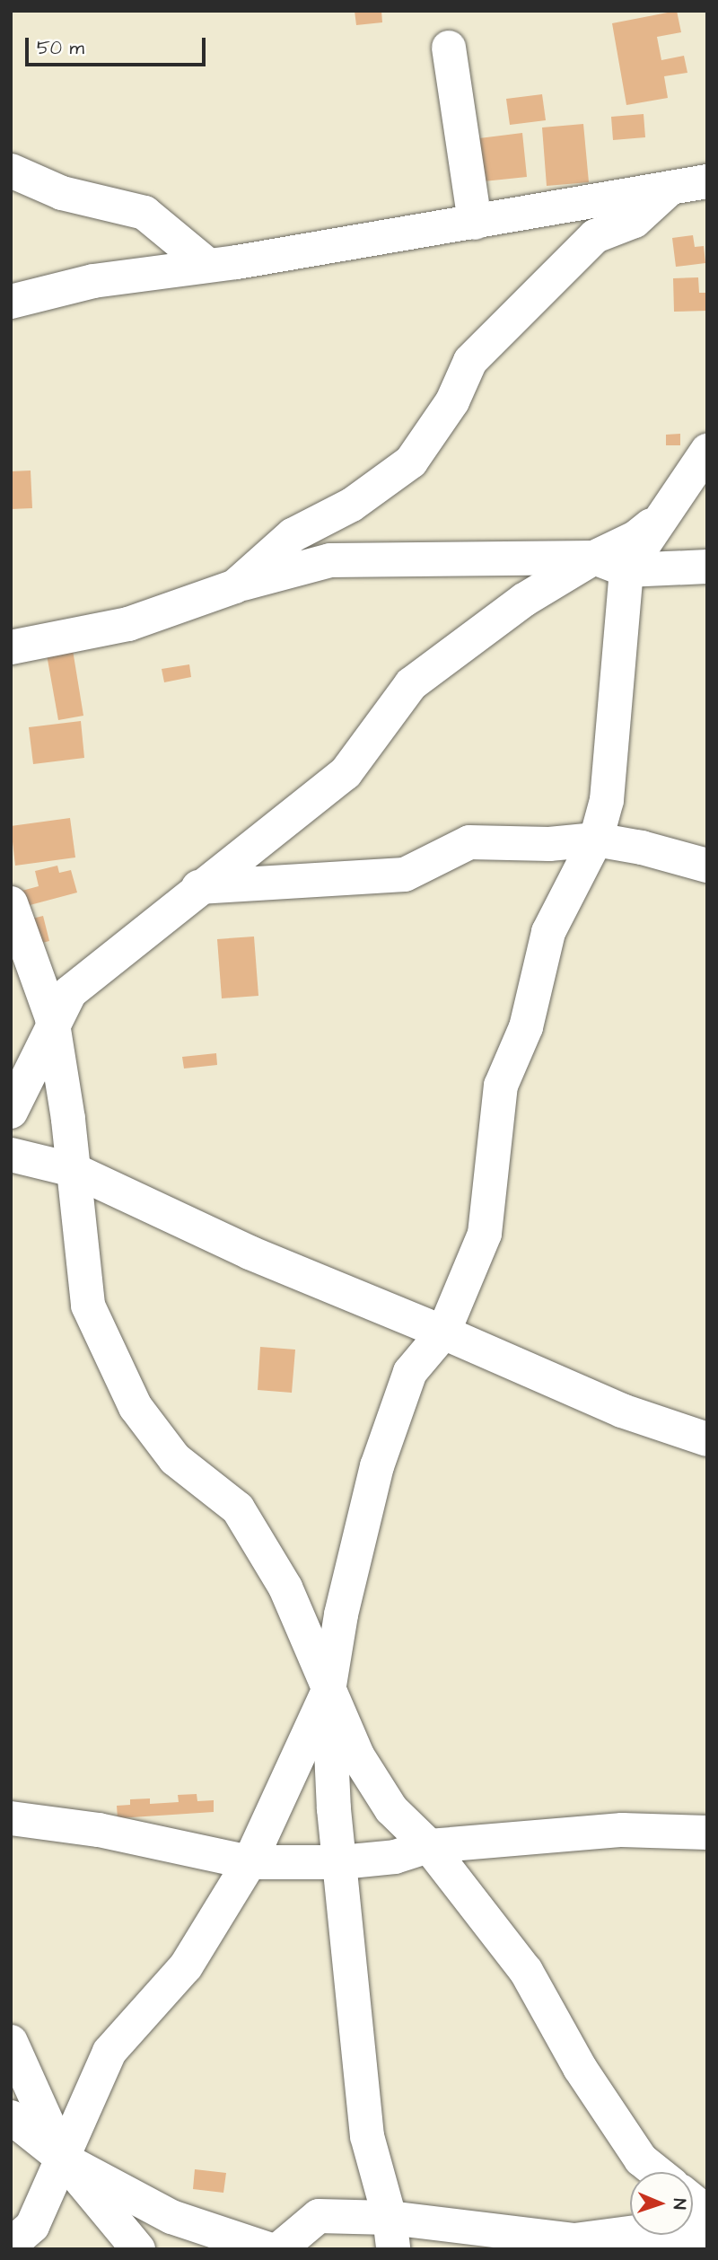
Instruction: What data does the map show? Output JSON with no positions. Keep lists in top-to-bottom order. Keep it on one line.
{"scale_bar":"50 m","north":"right"}
